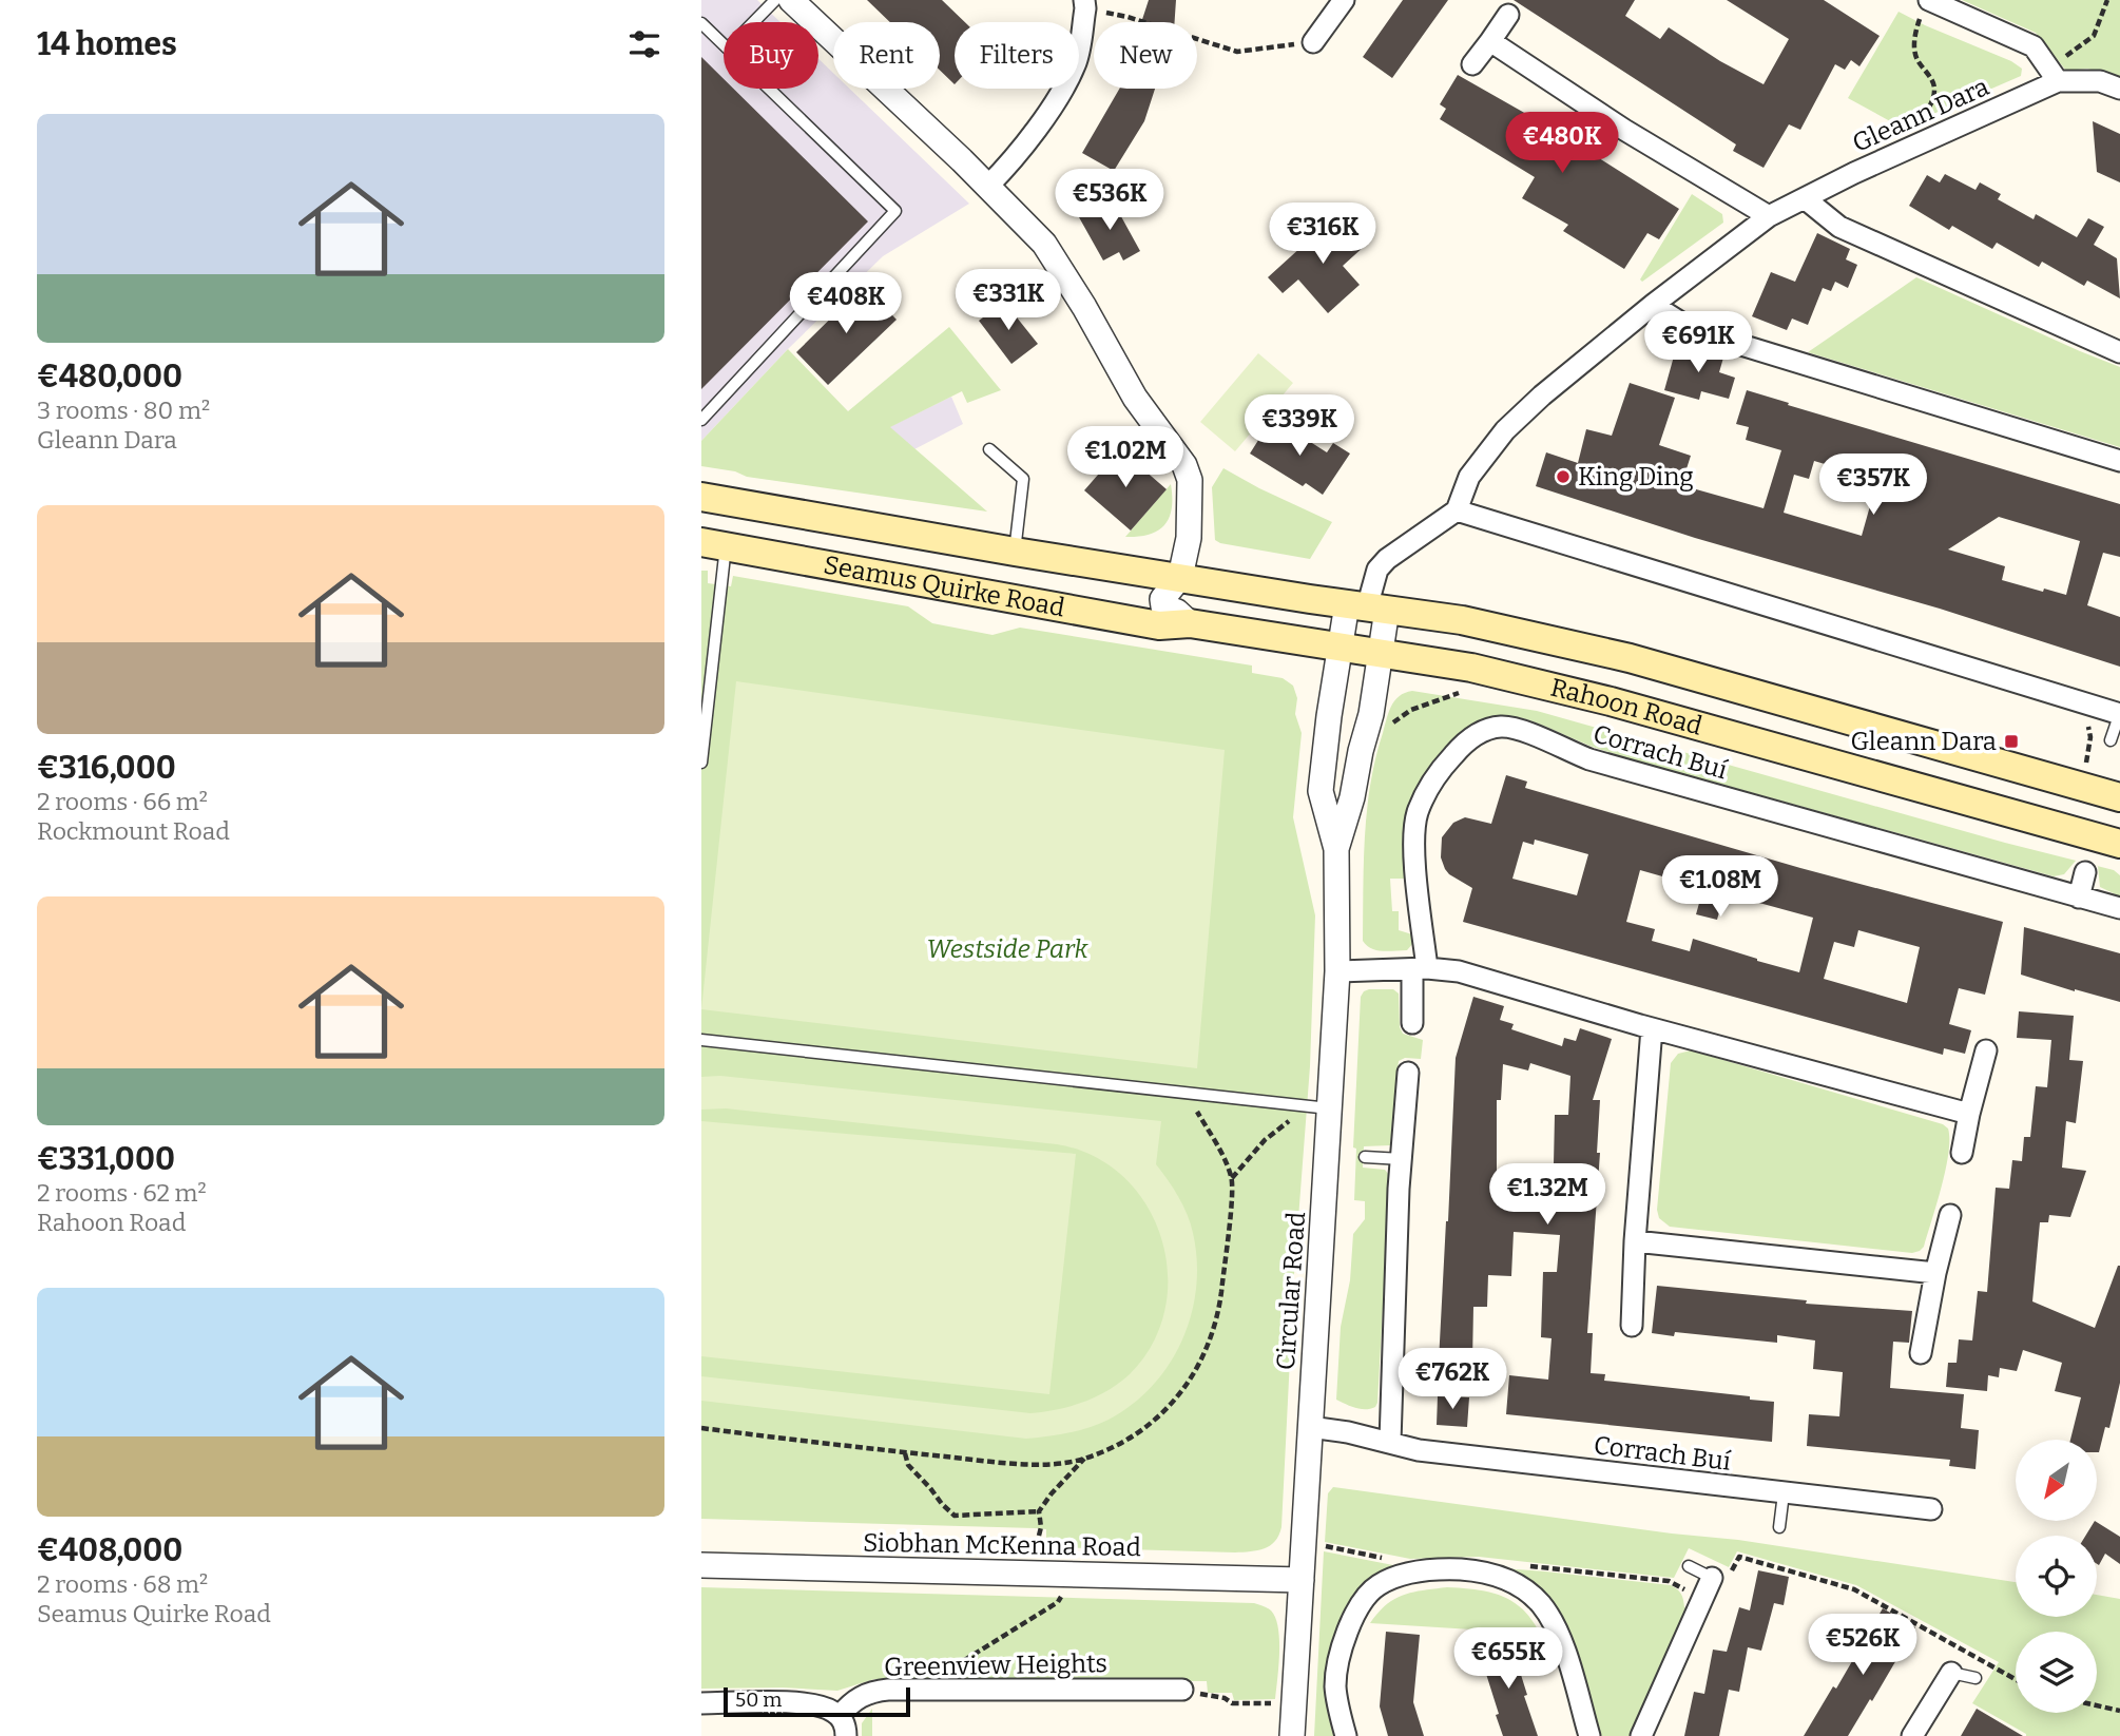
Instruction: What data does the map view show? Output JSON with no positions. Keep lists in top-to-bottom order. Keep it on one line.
{"streets":{"main road":["Seamus Quirke Road","Rahoon Road"],"street":["Gleann Dara","Corrach Buí","Circular Road","Siobhan McKenna Road","Greenview Heights"]},"crossings":[["Seamus Quirke Road","Rahoon Road"],["Rahoon Road","Circular Road"],["Corrach Buí","Circular Road"],["Circular Road","Siobhan McKenna Road"]],"parks":["Westside Park"],"places":{"other":["King Ding"],"transit":["Gleann Dara"]},"scale_bar":"50 m","north":"bottom left","page":{"heading":"14 homes","chip":["Buy","Rent","Filters","New"],"list":[{"name":"€480,000","note":"3 rooms · 80 m² · Gleann Dara"},{"name":"€316,000","note":"2 rooms · 66 m² · Rockmount Road"},{"name":"€331,000","note":"2 rooms · 62 m² · Rahoon Road"},{"name":"€408,000","note":"2 rooms · 68 m² · Seamus Quirke Road"}],"price":["€480K","€536K","€316K","€331K","€408K","€691K","€339K","€1.02M","€357K","€1.08M","€1.32M","€762K","€526K","€655K"],"scale":"50 m"}}
